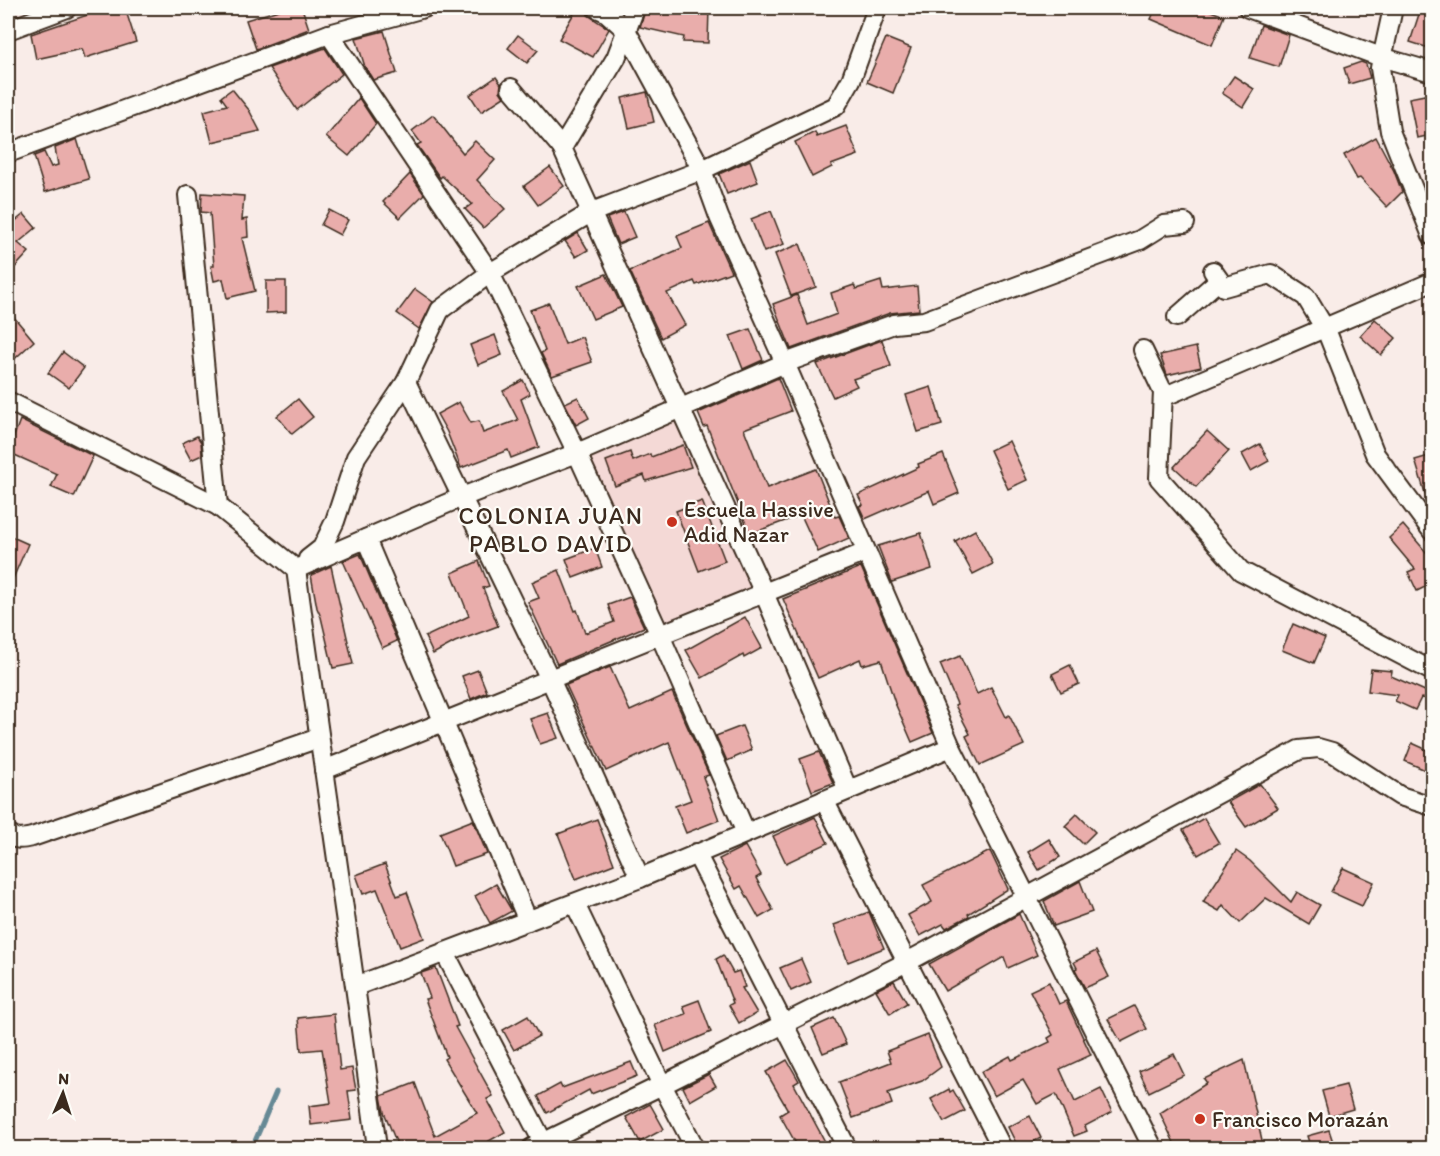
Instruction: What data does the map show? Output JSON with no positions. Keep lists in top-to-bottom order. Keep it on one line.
{"districts":["COLONIA JUAN PABLO DAVID"],"places":["Escuela Hassive Adid Nazar","Francisco Morazán"],"north":"top"}
